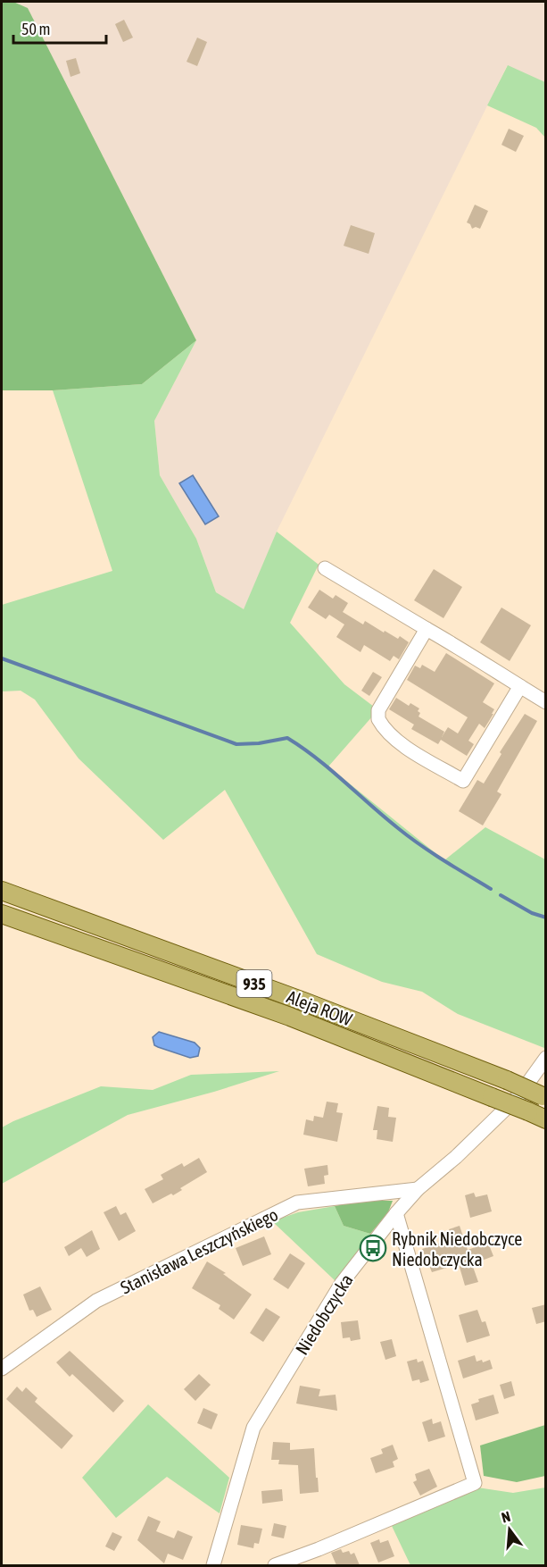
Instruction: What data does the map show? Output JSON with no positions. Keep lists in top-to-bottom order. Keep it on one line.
{"streets":{"main road":["935","Aleja ROW"],"street":["Stanisława Leszczyńskiego","Niedobczycka"]},"crossings":[["Stanisława Leszczyńskiego","Niedobczycka"]],"places":{"bus stop":["Rybnik Niedobczyce Niedobczycka"]},"scale_bar":"50 m","north":"top"}
